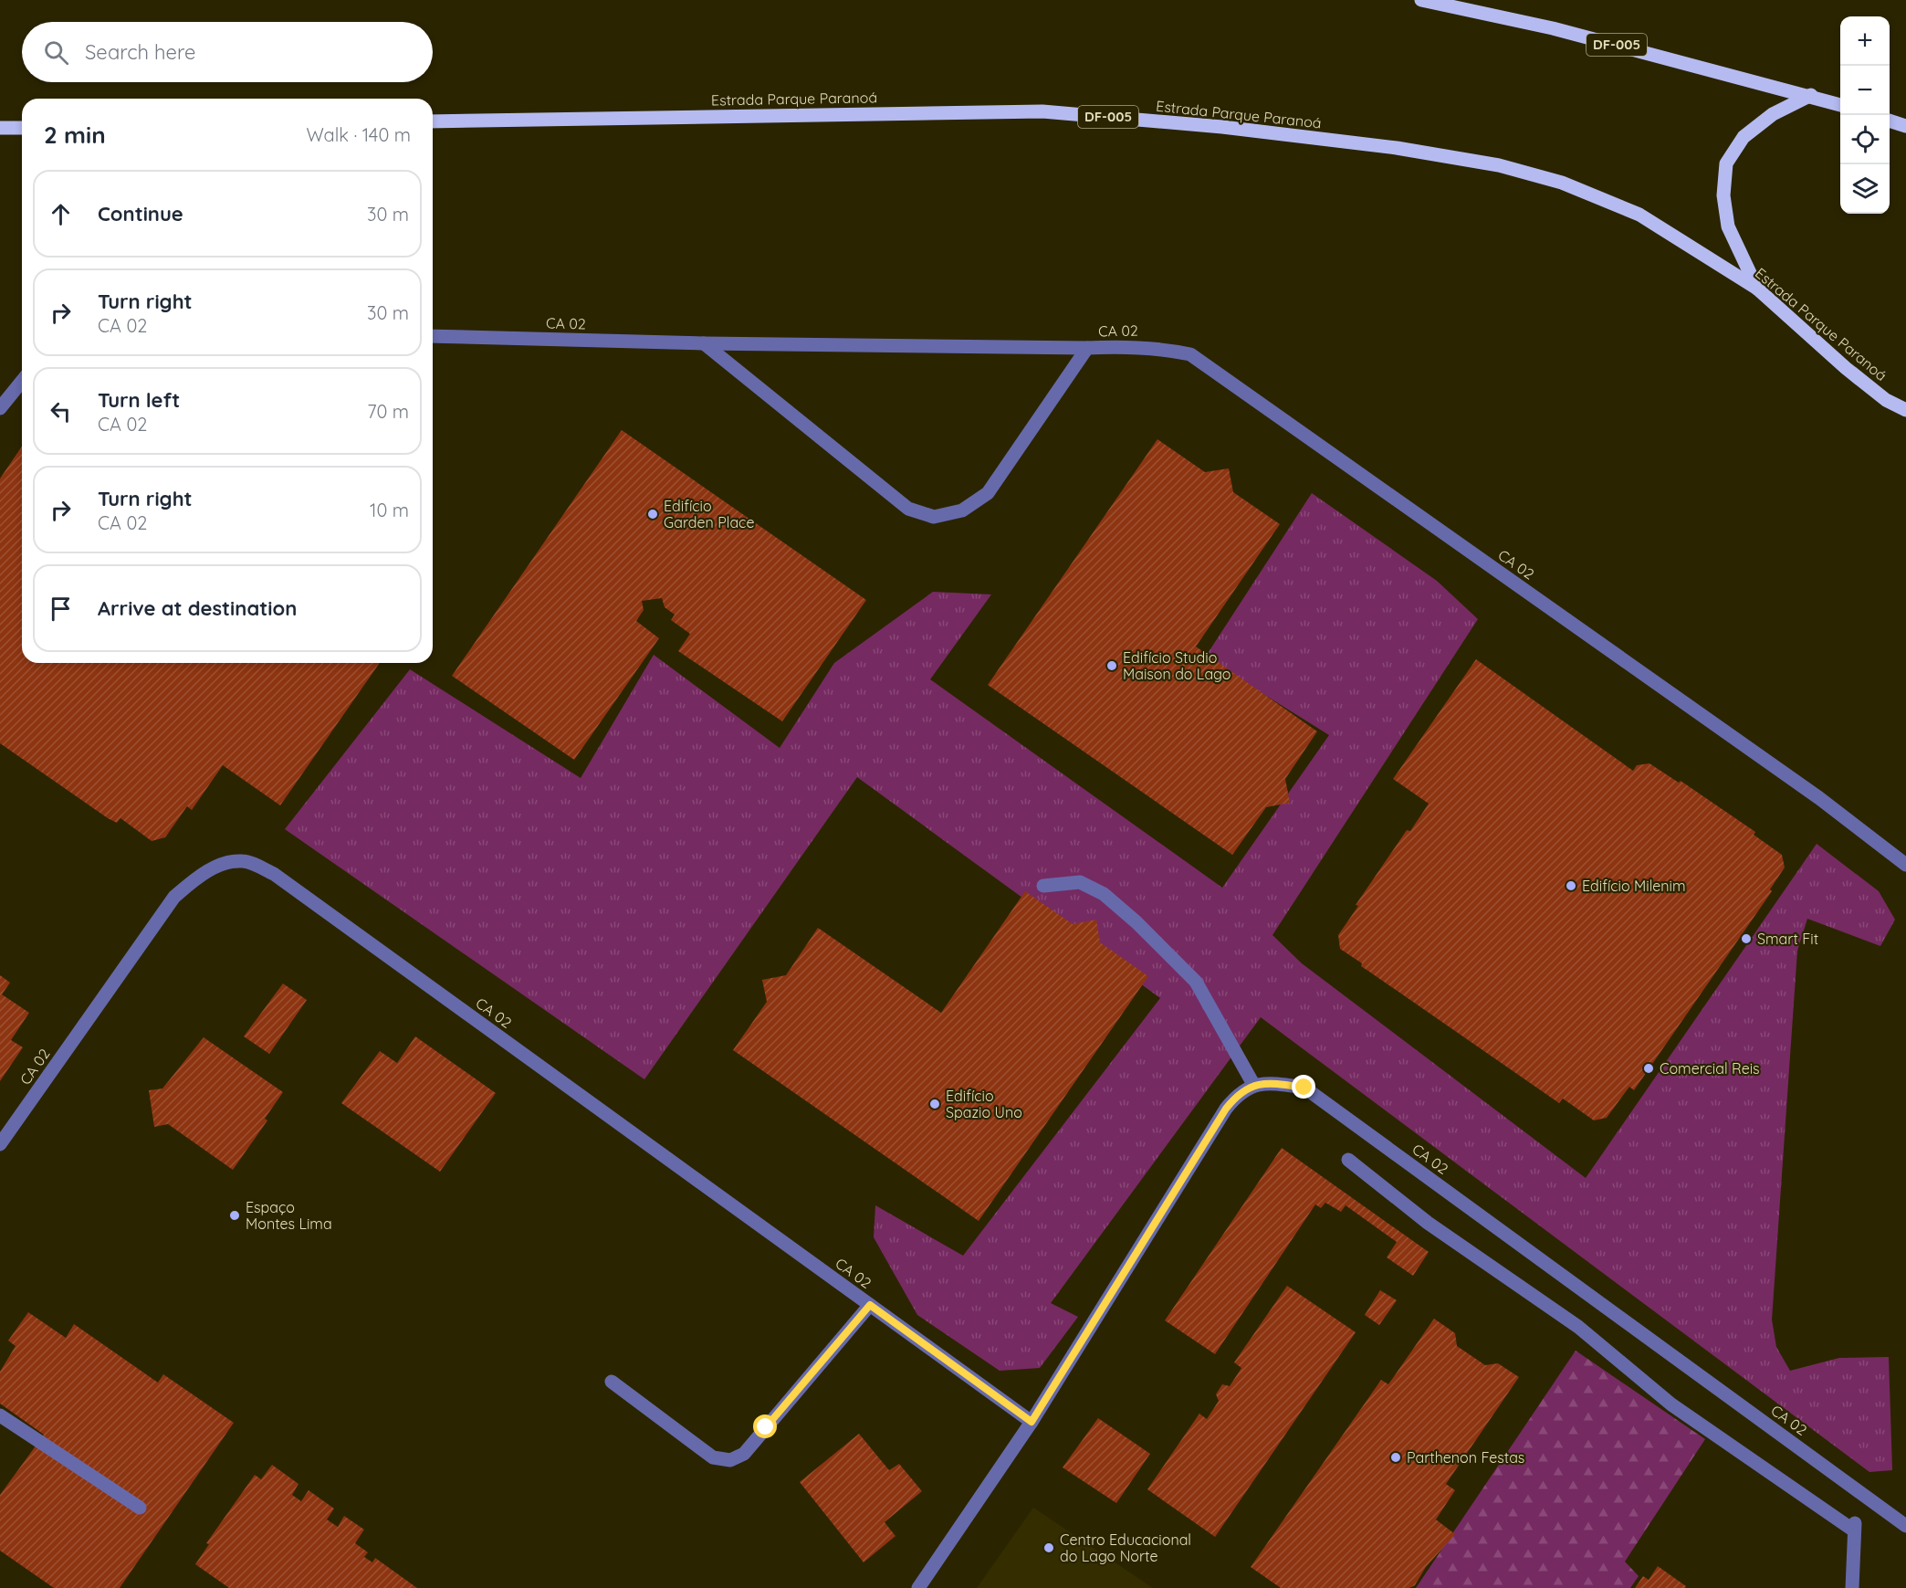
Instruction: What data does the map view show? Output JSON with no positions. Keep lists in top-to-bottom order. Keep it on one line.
{"streets":{"main road":["DF-005","Estrada Parque Paranoá"],"street":["CA 02"]},"places":["Edifício Garden Place","Edifício Studio Maison do Lago","Edifício Milenim","Smart Fit","Comercial Reis","Edifício Spazio Uno","Espaço Montes Lima","Parthenon Festas","Centro Educacional do Lago Norte"],"page":{"map_buttons":["+","−"],"search":"Search here","heading":["2 min","Walk · 140 m"],"list":[["Continue","30 m"],["Turn right","CA 02","30 m"],["Turn left","CA 02","70 m"],["Turn right","CA 02","10 m"],"Arrive at destination"]}}
